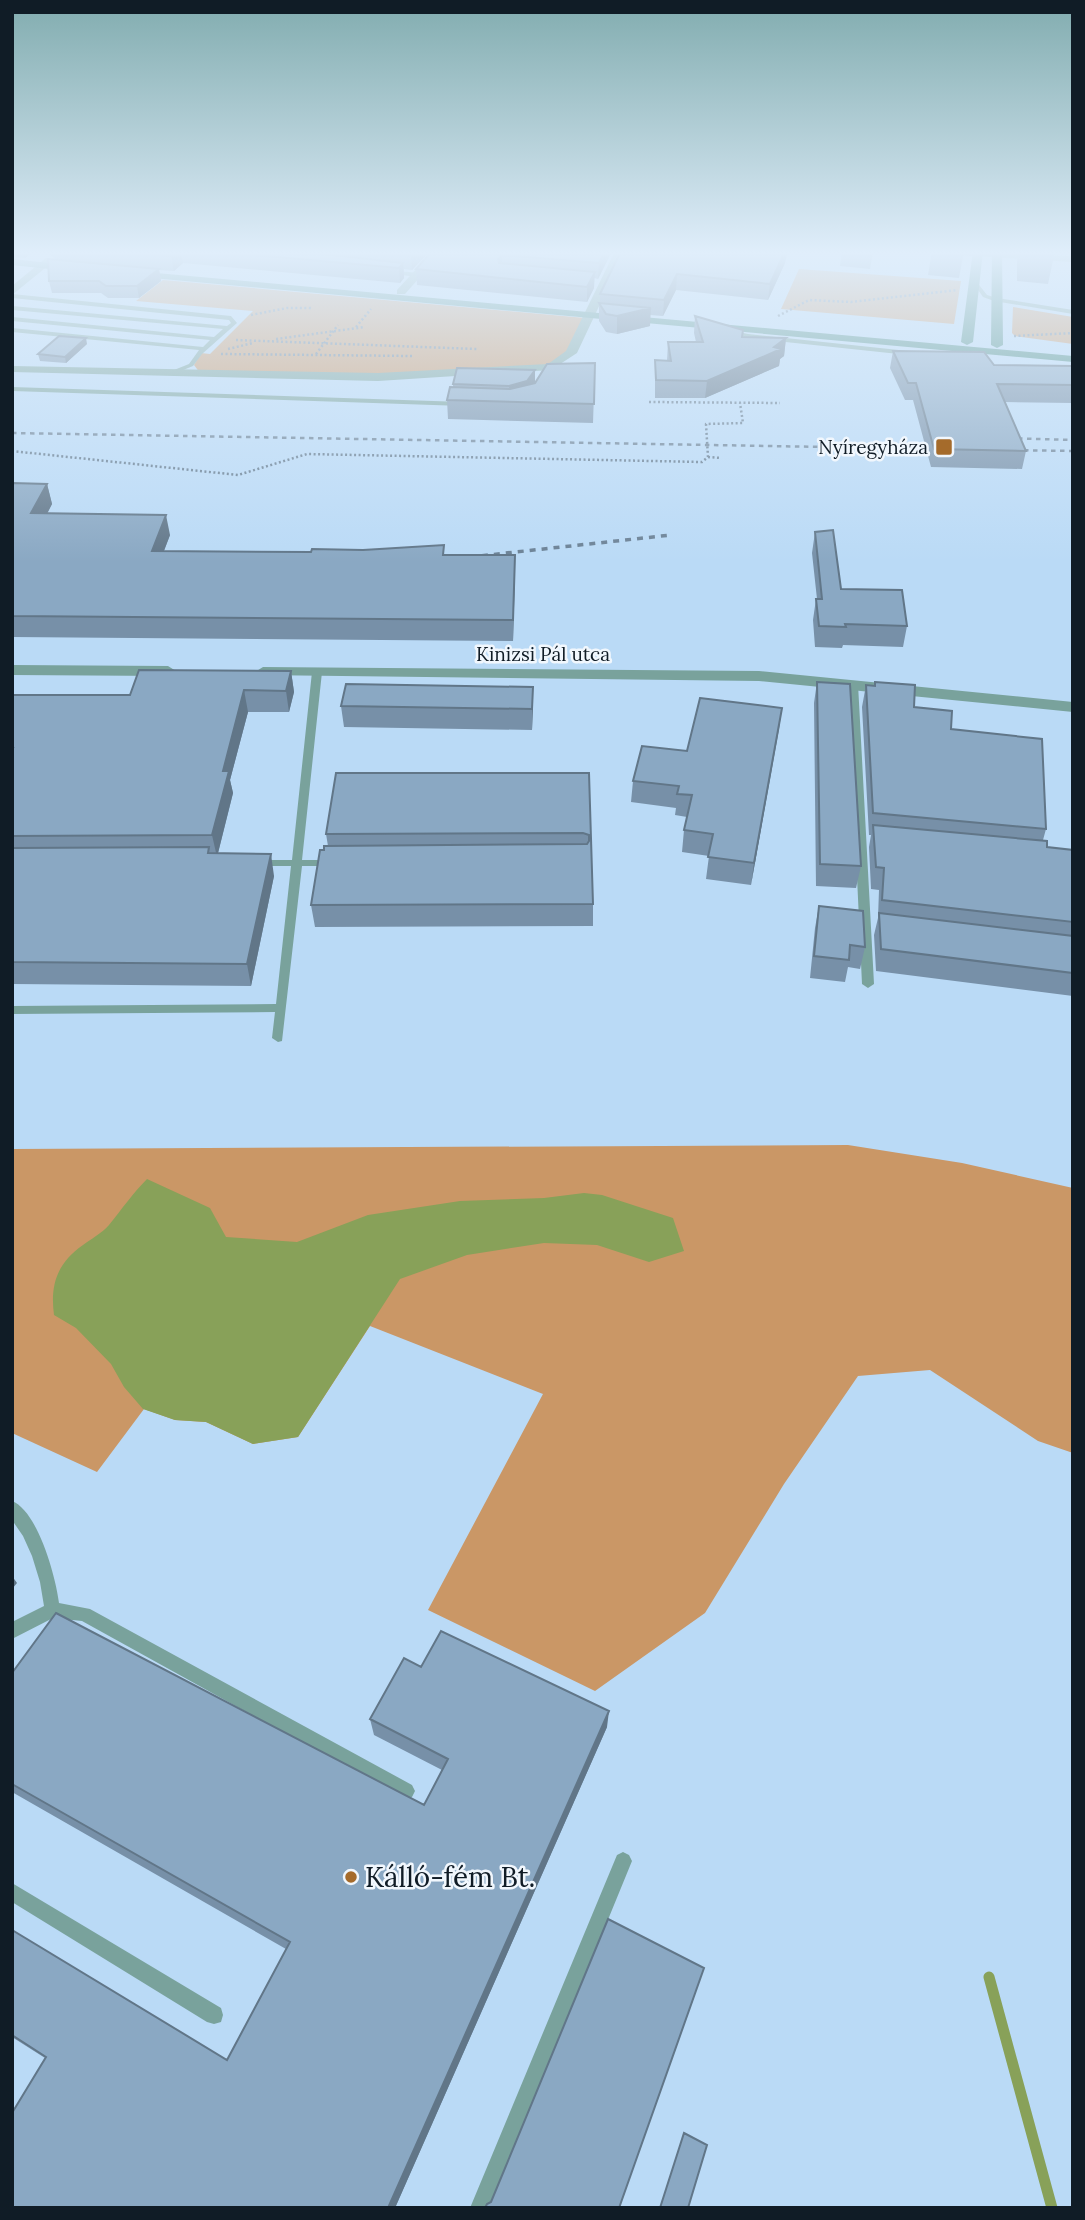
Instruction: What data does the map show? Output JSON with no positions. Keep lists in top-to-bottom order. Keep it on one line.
{"streets":{"street":["Kinizsi Pál utca"]},"places":{"transit":["Nyíregyháza"],"other":["Kálló-fém Bt."]}}
